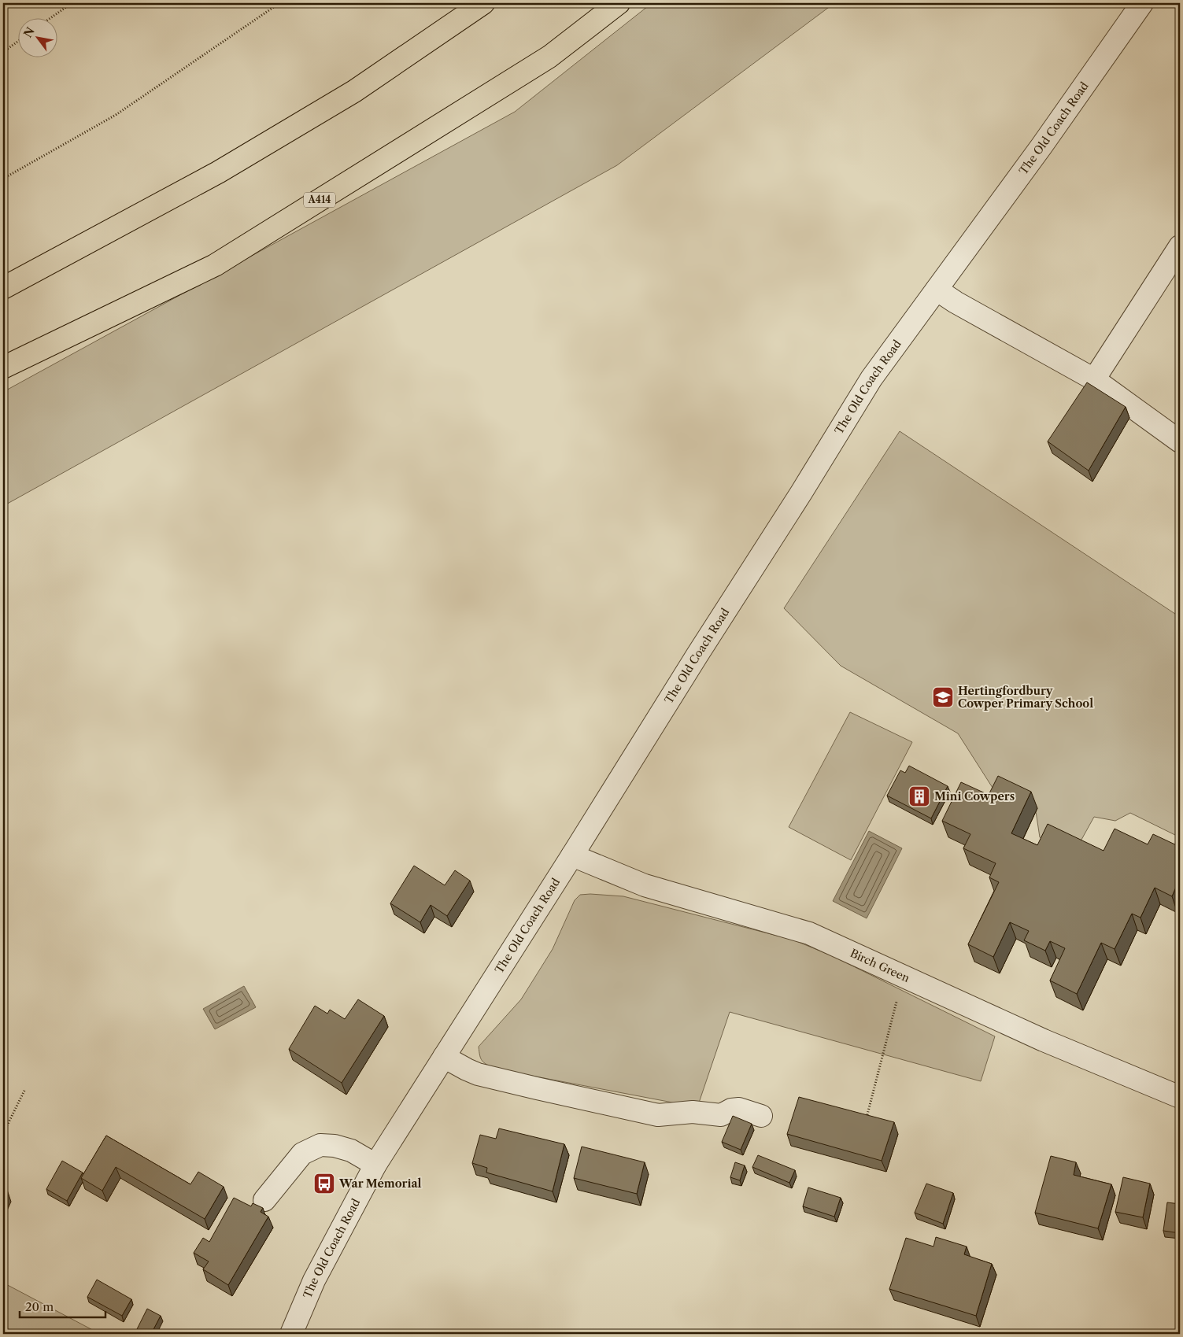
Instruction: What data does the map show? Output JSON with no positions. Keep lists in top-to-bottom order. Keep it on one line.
{"streets":{"highway":["A414"],"street":["The Old Coach Road","Birch Green"]},"crossings":[["The Old Coach Road","Birch Green"]],"places":{"school or university":["Hertingfordbury Cowper Primary School"],"building":["Mini Cowpers"],"bus stop":["War Memorial"]},"scale_bar":"20 m","north":"top left"}
